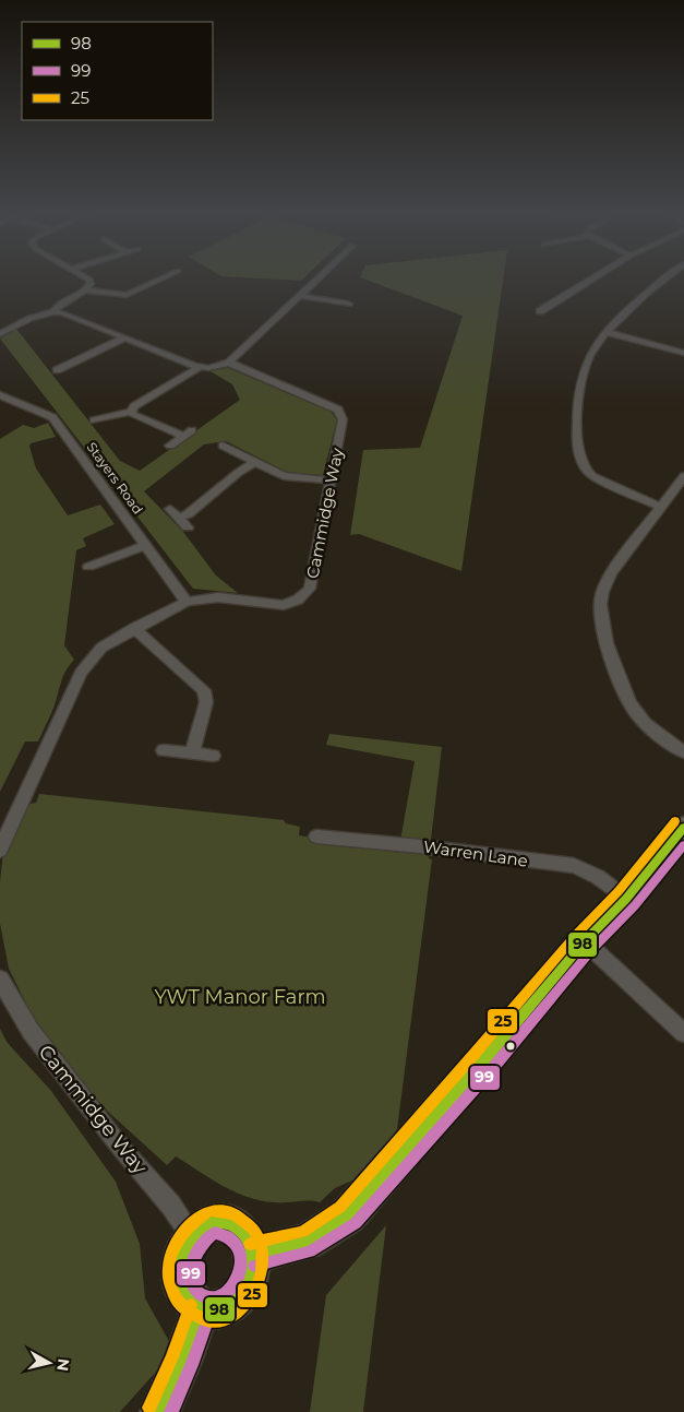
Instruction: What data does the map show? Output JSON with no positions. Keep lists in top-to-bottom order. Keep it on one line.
{"streets":{"street":["Stayers Road","Cammidge Way","Warren Lane"]},"crossings":[["Stayers Road","Cammidge Way"]],"parks":["YWT Manor Farm"],"lines":["transit line 25","transit line 98","transit line 99"],"legend":["98","99","25"],"north":"right"}
